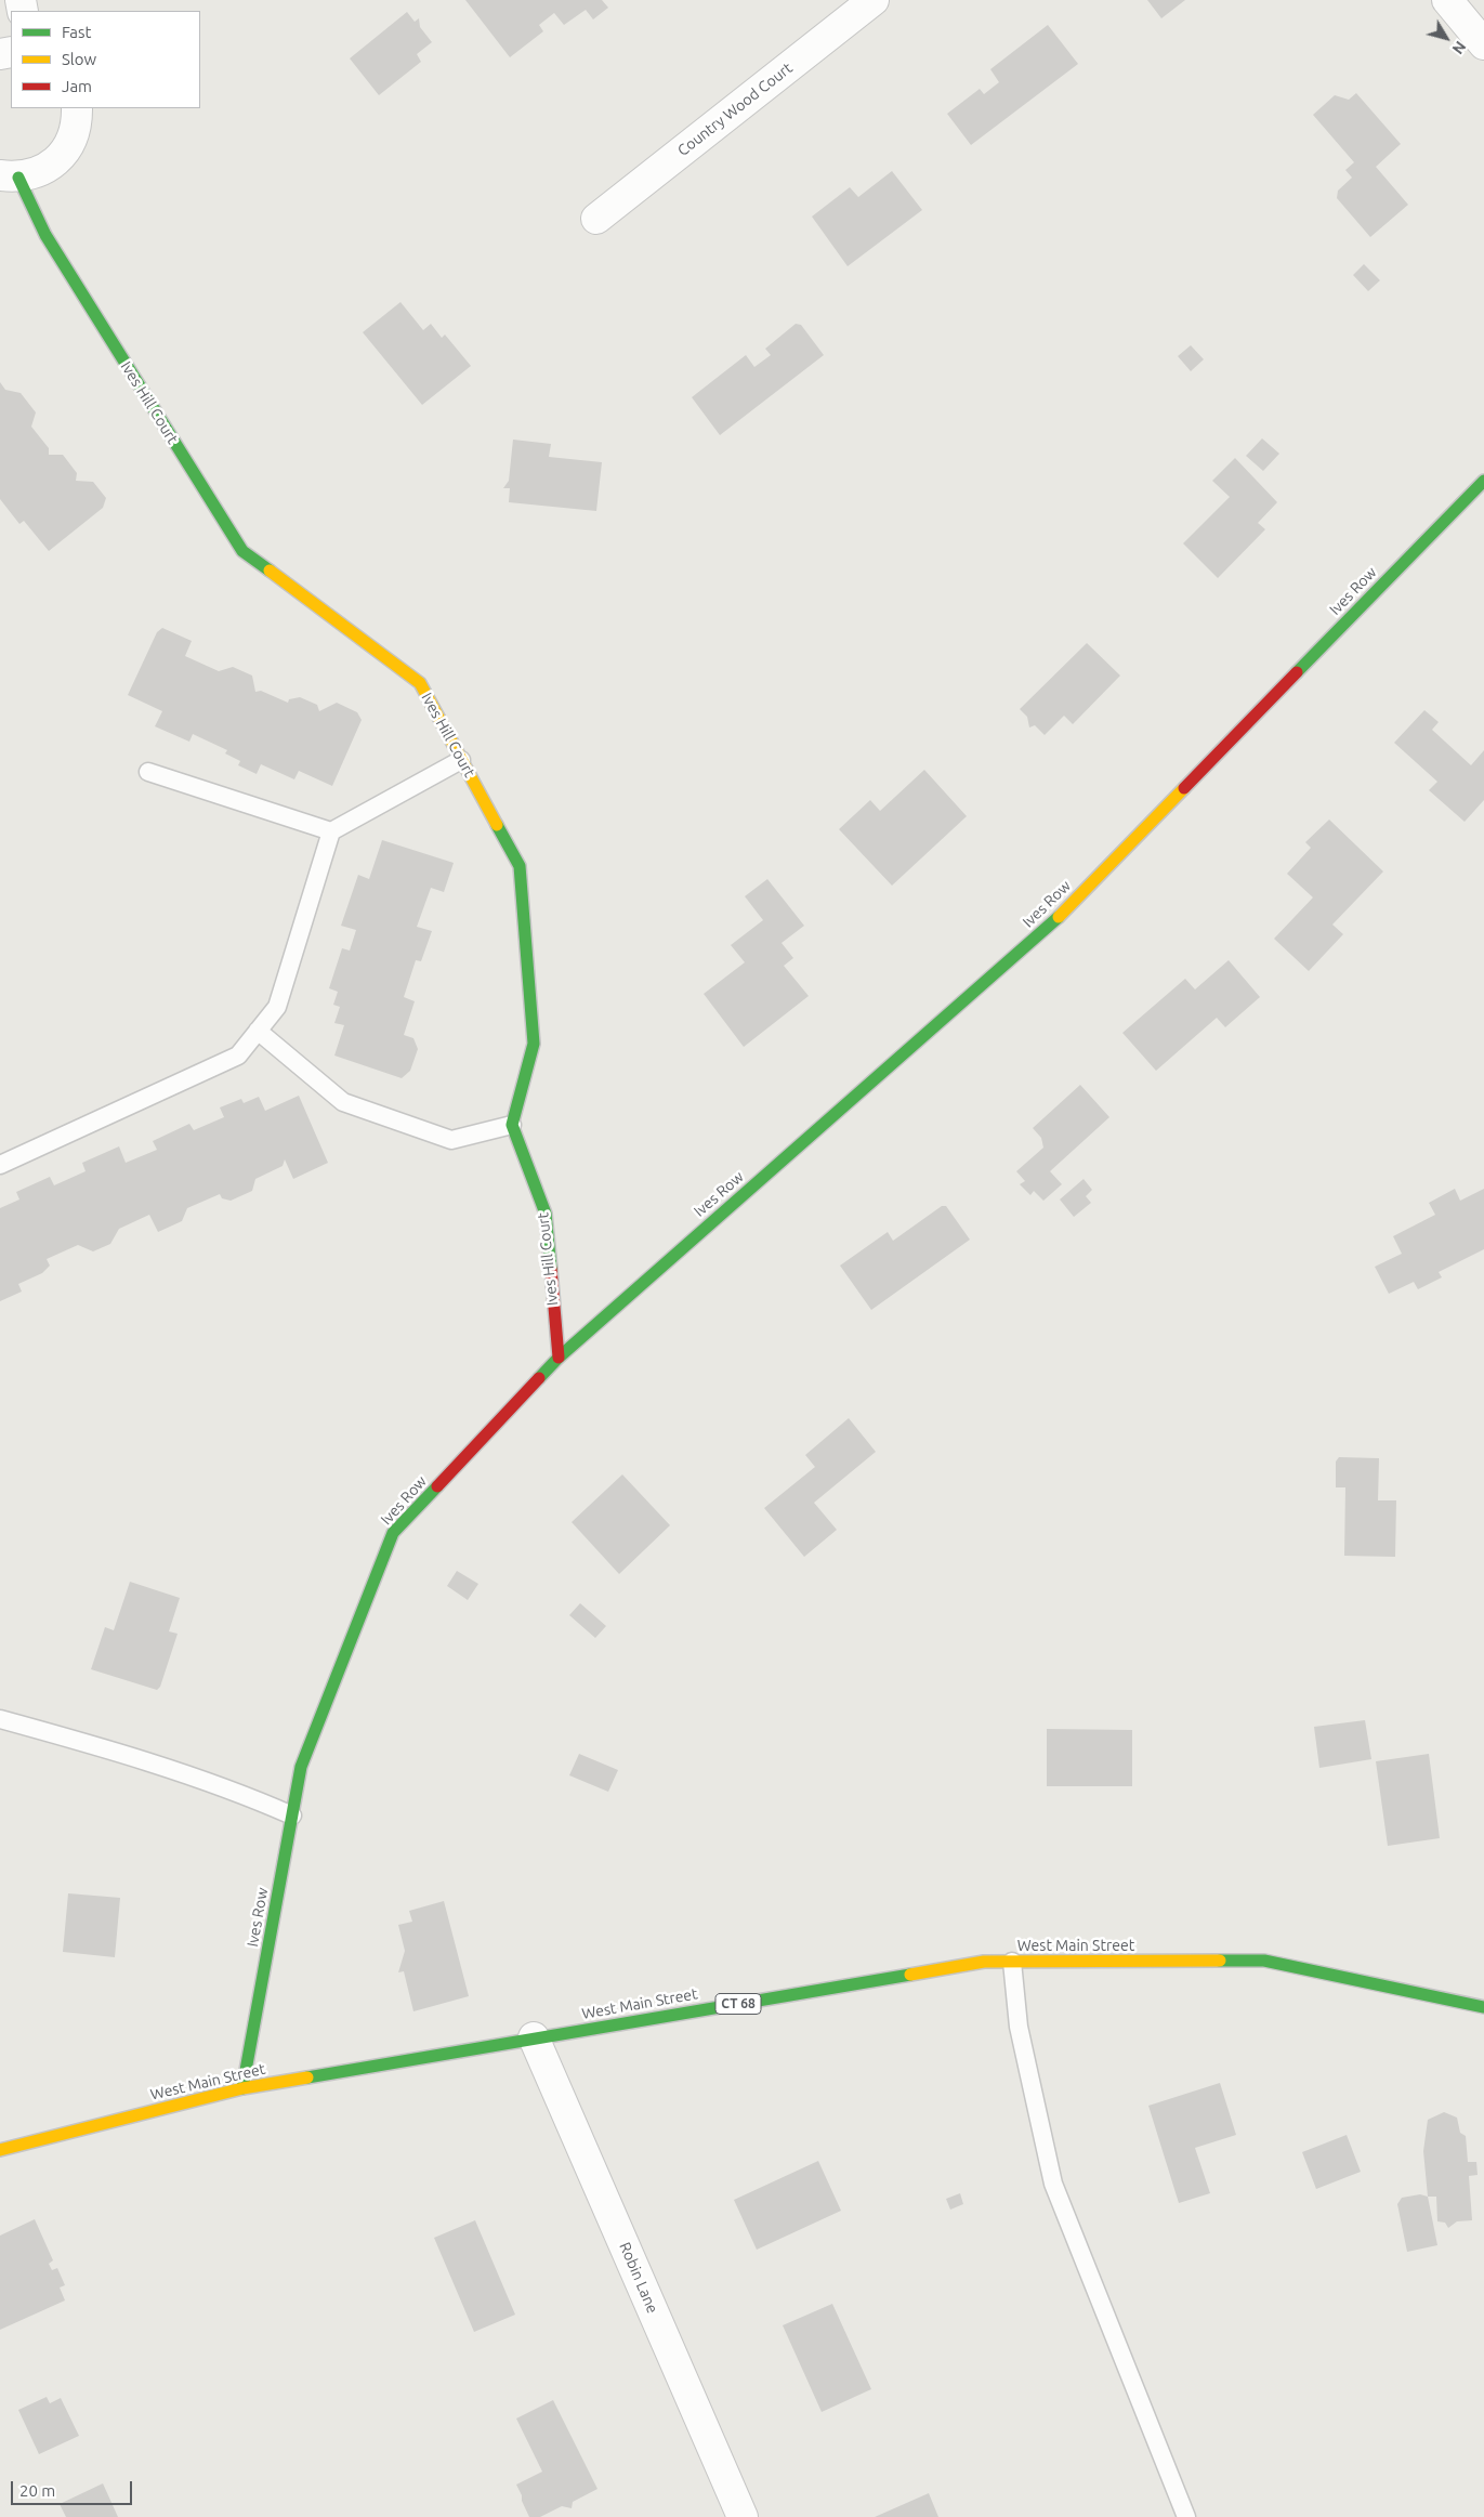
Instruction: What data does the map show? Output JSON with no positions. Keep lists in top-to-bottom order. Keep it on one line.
{"streets":{"street":["Country Wood Court","Ives Hill Court","Ives Row","West Main Street","CT 68","Robin Lane"]},"crossings":[["Ives Hill Court","Ives Row"],["Ives Row","West Main Street"],["West Main Street","Robin Lane"]],"legend":["Fast","Slow","Jam"],"scale_bar":"20 m","north":"bottom right"}
